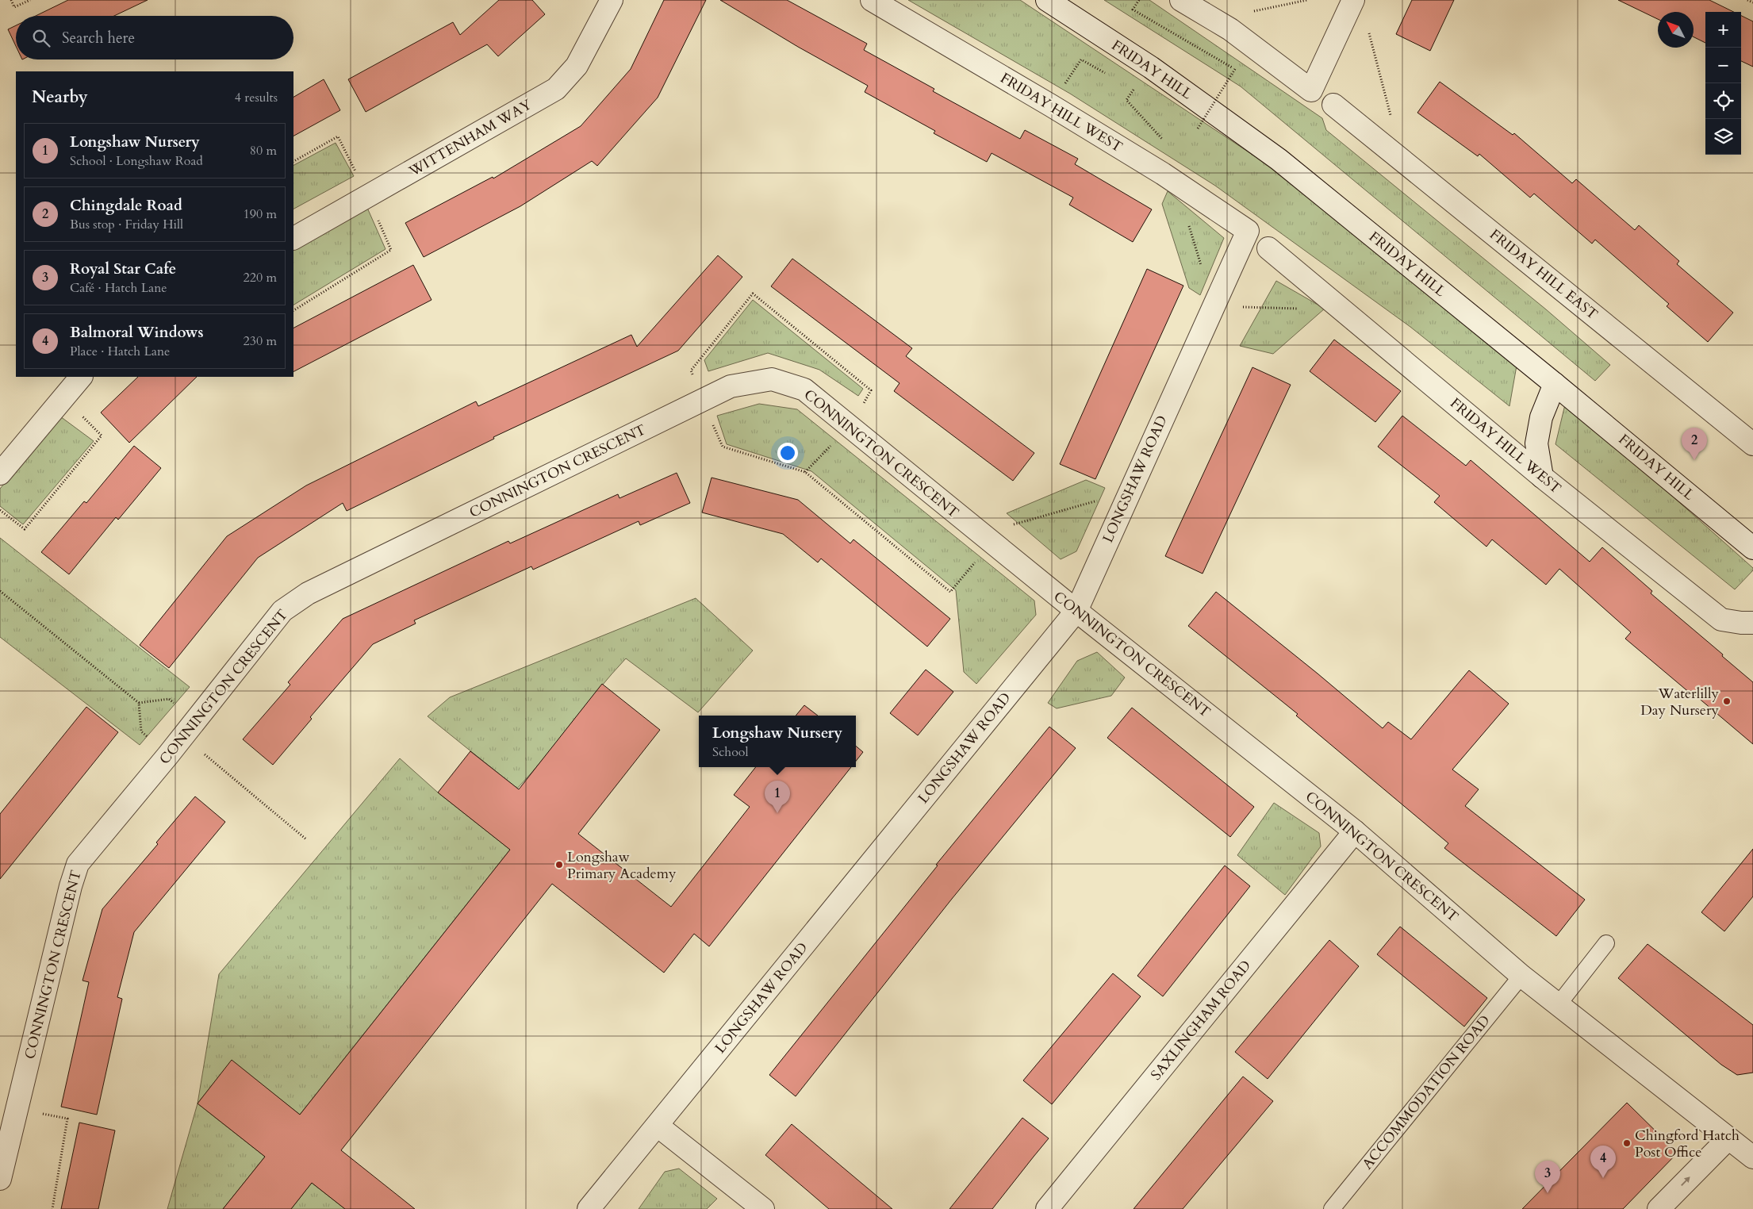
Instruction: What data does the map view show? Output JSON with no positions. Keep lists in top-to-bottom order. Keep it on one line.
{"streets":{"street":["FRIDAY HILL","FRIDAY HILL WEST","WITTENHAM WAY","FRIDAY HILL EAST","CONNINGTON CRESCENT","LONGSHAW ROAD","SAXLINGHAM ROAD"],"lane":["ACCOMMODATION ROAD"]},"crossings":[["FRIDAY HILL WEST","LONGSHAW ROAD"],["CONNINGTON CRESCENT","LONGSHAW ROAD"],["CONNINGTON CRESCENT","SAXLINGHAM ROAD"],["CONNINGTON CRESCENT","ACCOMMODATION ROAD"]],"places":["Waterlilly Day Nursery","Longshaw Primary Academy","Chingford Hatch Post Office"],"north":"top left","page":{"map_buttons":["+","−"],"search":"Search here","heading":["Nearby","4 results"],"list":[{"mark":"1","name":"Longshaw Nursery","note":"School · Longshaw Road","value":"80 m"},{"mark":"2","name":"Chingdale Road","note":"Bus stop · Friday Hill","value":"190 m"},{"mark":"3","name":"Royal Star Cafe","note":"Café · Hatch Lane","value":"220 m"},{"mark":"4","name":"Balmoral Windows","note":"Place · Hatch Lane","value":"230 m"}],"pins":["2","1","4","3"],"popup":["Longshaw Nursery","School"]}}
